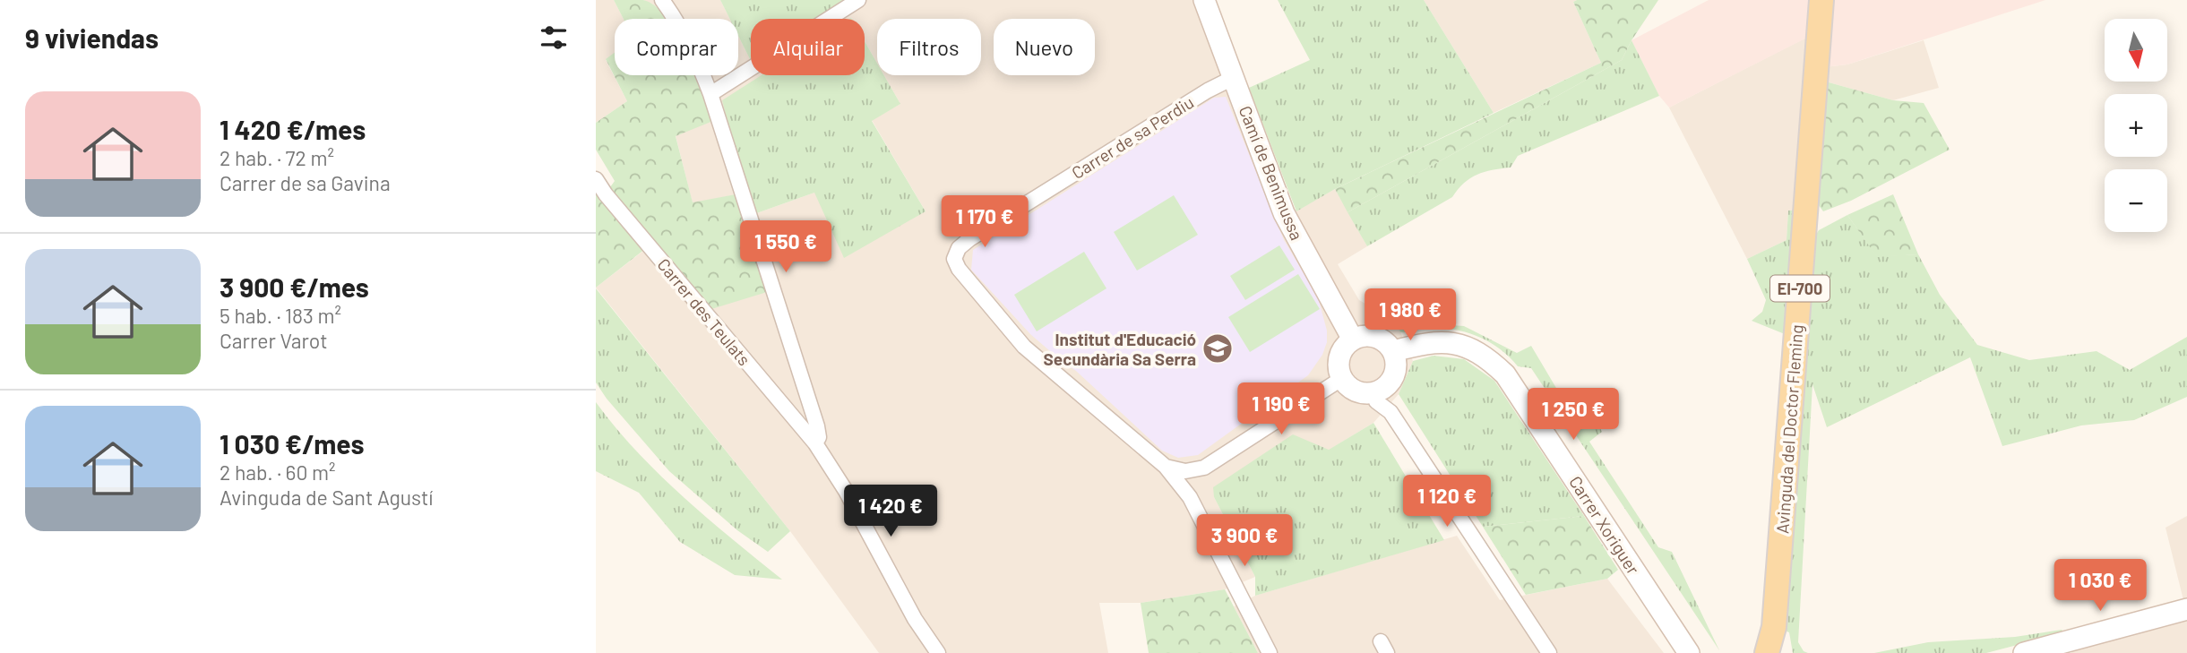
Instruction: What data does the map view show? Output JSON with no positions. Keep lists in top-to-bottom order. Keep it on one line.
{"streets":{"main road":["EI-700","Avinguda del Doctor Fleming"],"street":["Carrer de sa Perdiu","Camí de Benimussa","Carrer des Teulats","Carrer Xoriguer"]},"crossings":[["Carrer de sa Perdiu","Camí de Benimussa"],["Camí de Benimussa","Carrer Xoriguer"]],"places":{"school or university":["Institut d'Educació Secundària Sa Serra"]},"north":"bottom","page":{"heading":"9 viviendas","map_buttons":["+","−"],"chip":["Comprar","Alquilar","Filtros","Nuevo"],"list":[{"name":"1 420 €/mes","note":"2 hab. · 72 m² · Carrer de sa Gavina"},{"name":"3 900 €/mes","note":"5 hab. · 183 m² · Carrer Varot"},{"name":"1 030 €/mes","note":"2 hab. · 60 m² · Avinguda de Sant Agustí"}],"price":["1 170 €","1 550 €","1 980 €","1 190 €","1 250 €","1 120 €","1 420 €","3 900 €","1 030 €"]}}
